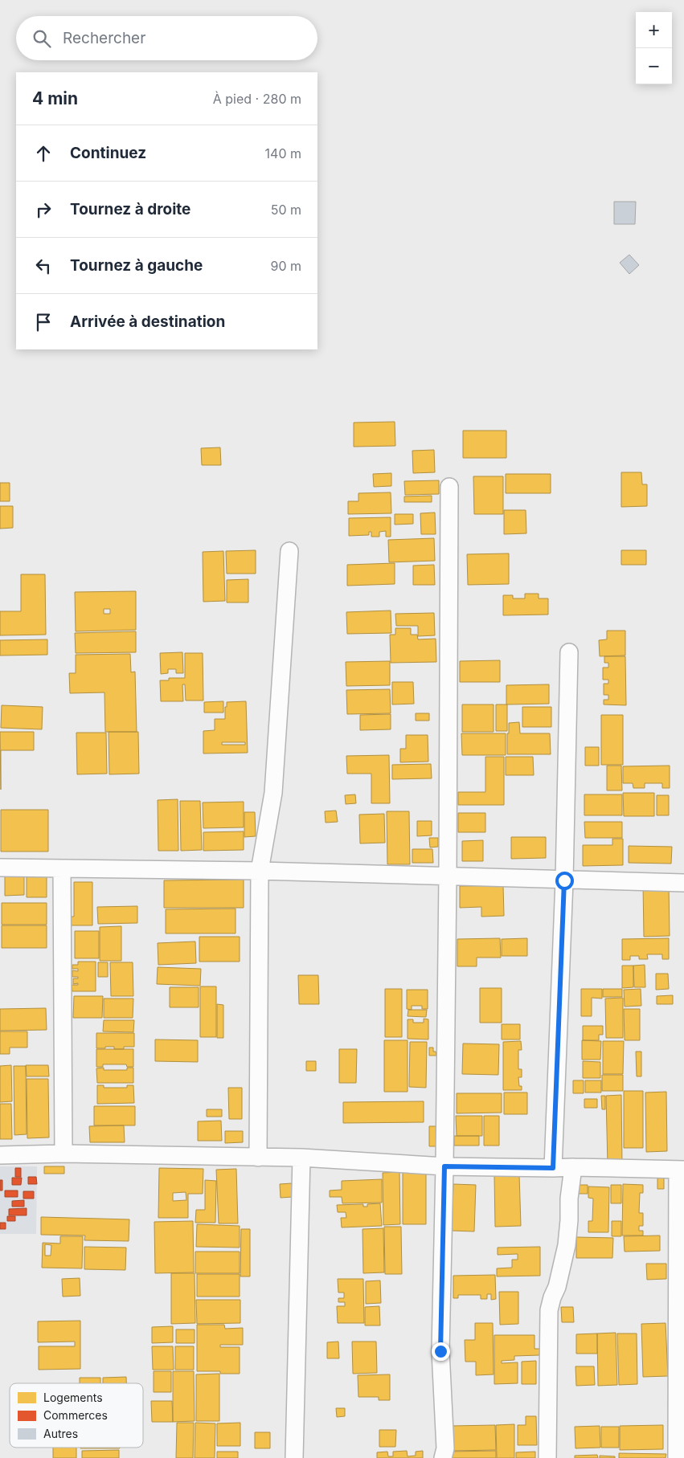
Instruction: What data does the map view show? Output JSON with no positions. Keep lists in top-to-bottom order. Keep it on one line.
{"legend":["Logements","Commerces","Autres"],"page":{"map_buttons":["+","−"],"search":"Rechercher","heading":["4 min","À pied · 280 m"],"list":[["Continuez","140 m"],["Tournez à droite","50 m"],["Tournez à gauche","90 m"],"Arrivée à destination"]}}
